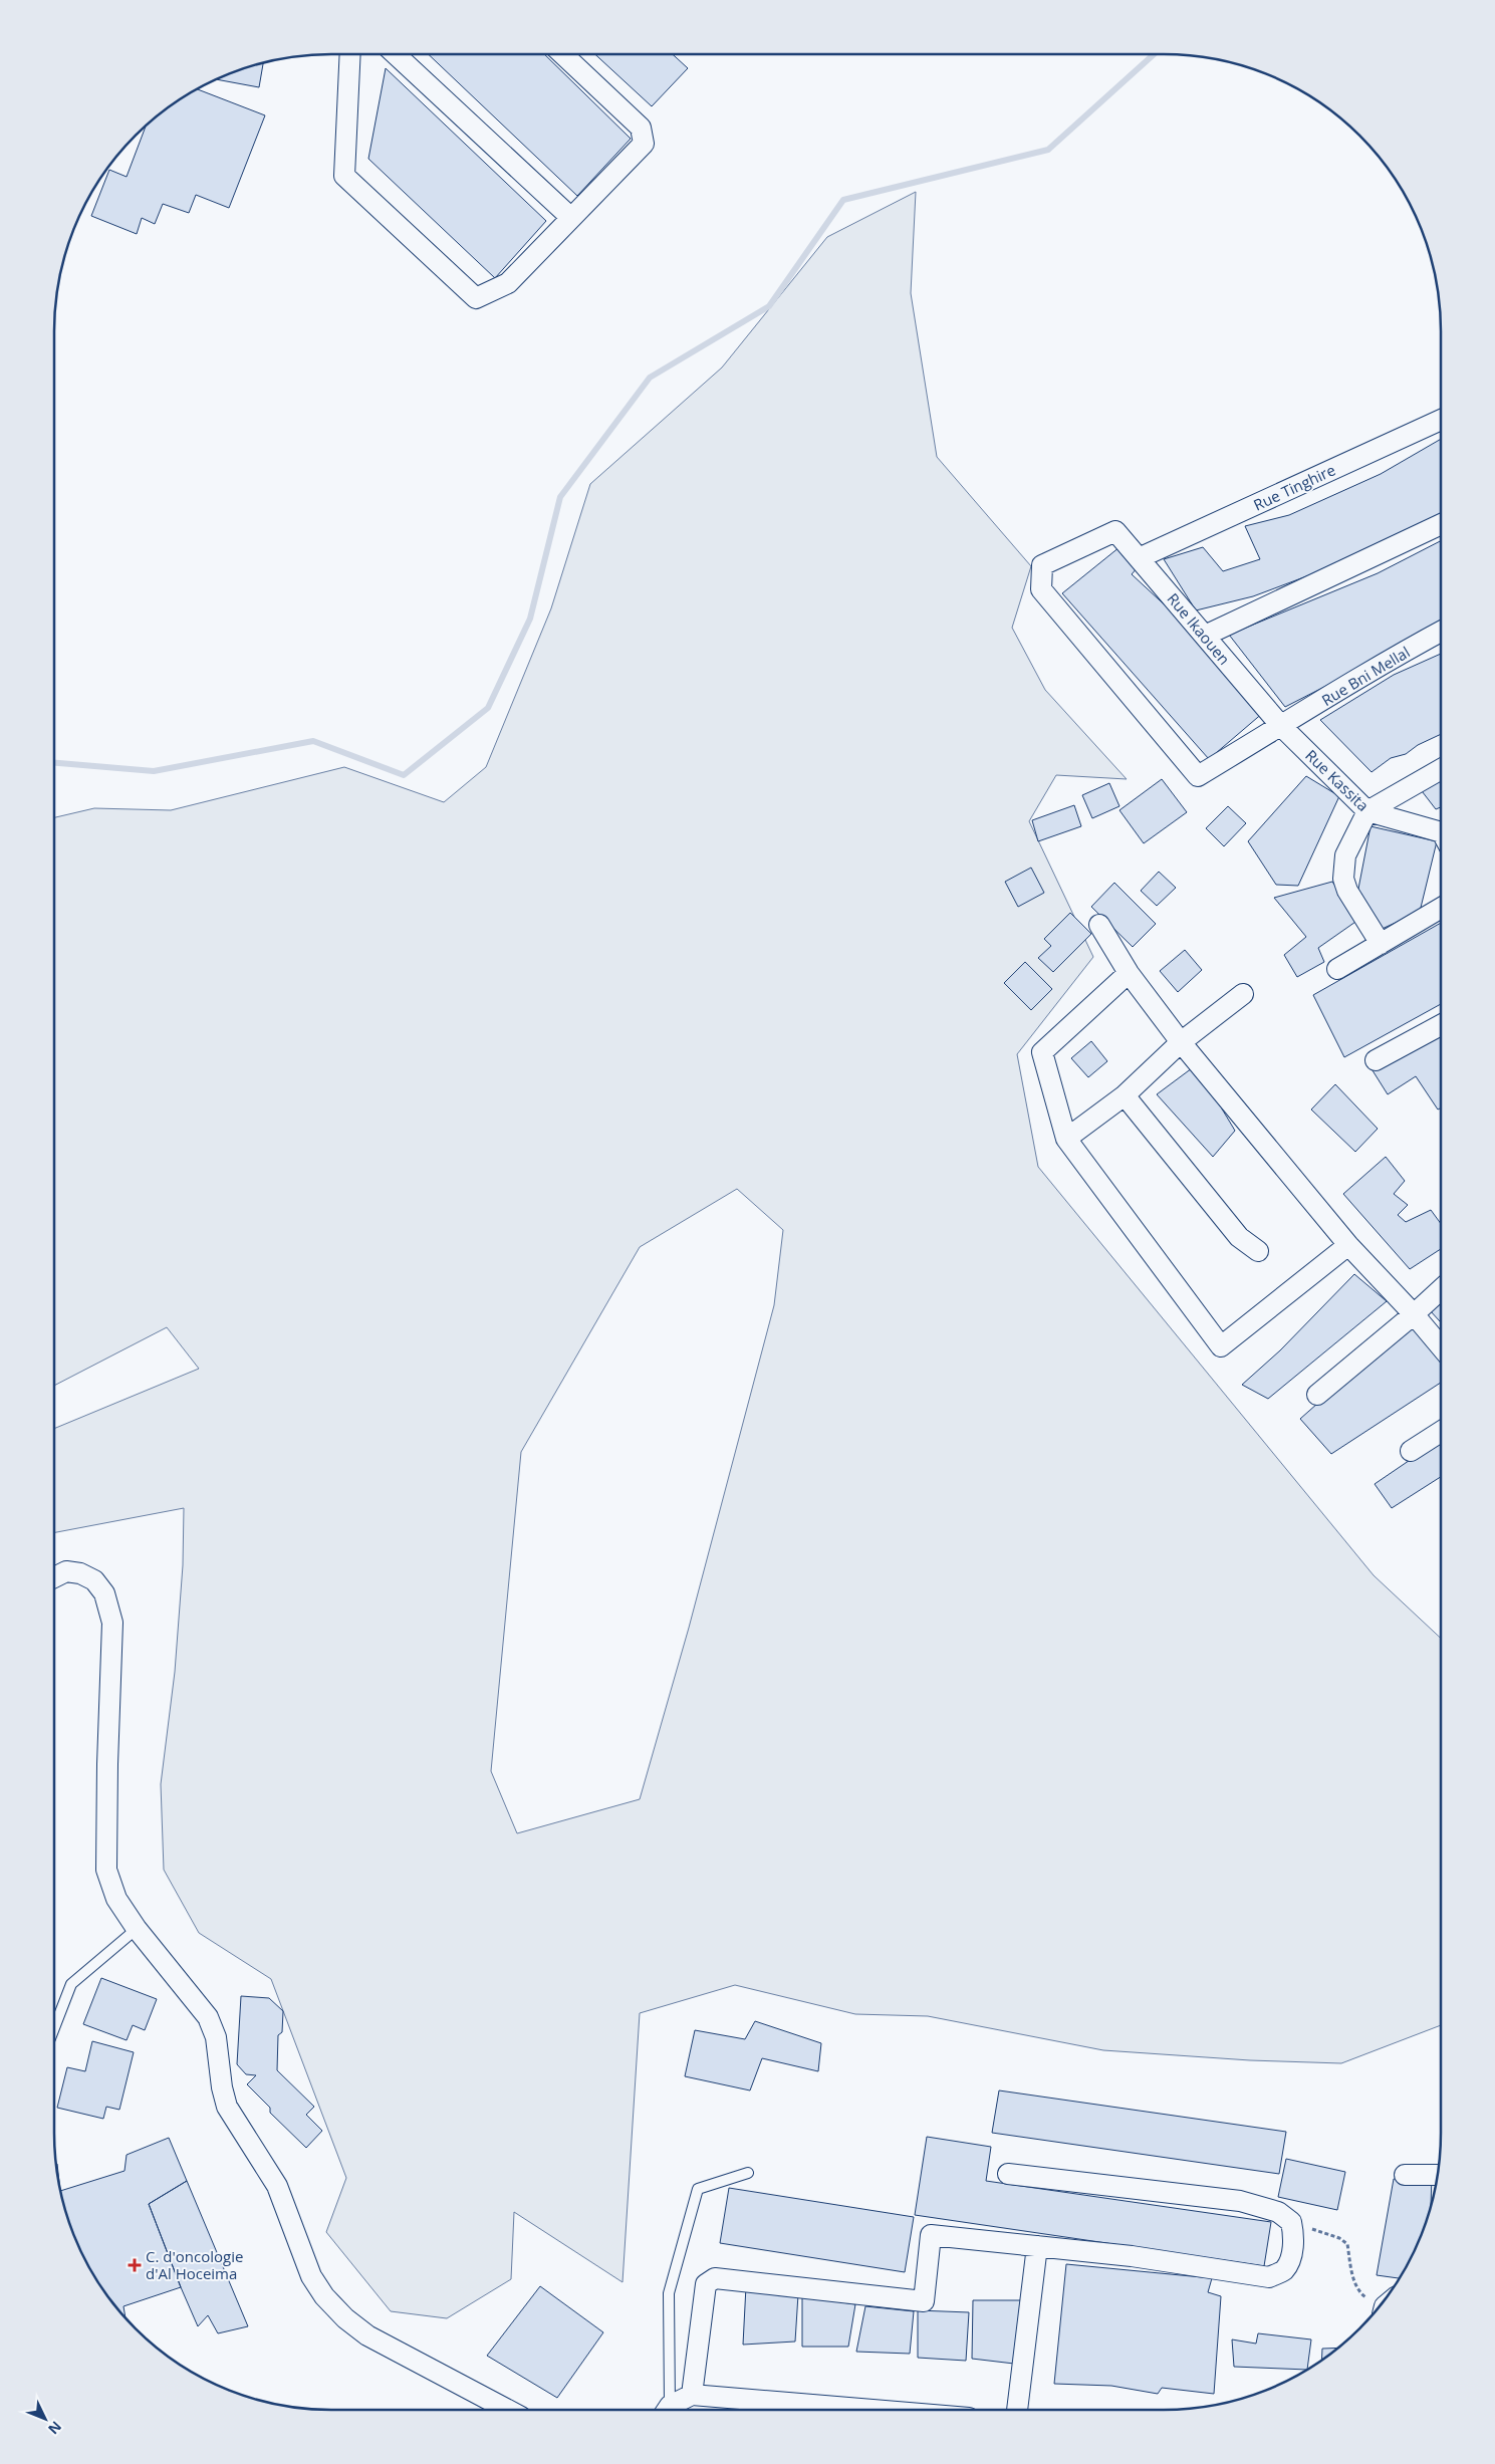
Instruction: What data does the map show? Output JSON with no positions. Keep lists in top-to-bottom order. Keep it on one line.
{"streets":{"street":["Rue Tinghire","Rue Ikaouen","Rue Bni Mellal","Rue Kassita"]},"crossings":[["Rue Tinghire","Rue Ikaouen"],["Rue Ikaouen","Rue Bni Mellal"],["Rue Ikaouen","Rue Kassita"],["Rue Bni Mellal","Rue Kassita"]],"places":{"health":["C. d'oncologie d'Al Hoceima"]},"north":"bottom right"}
